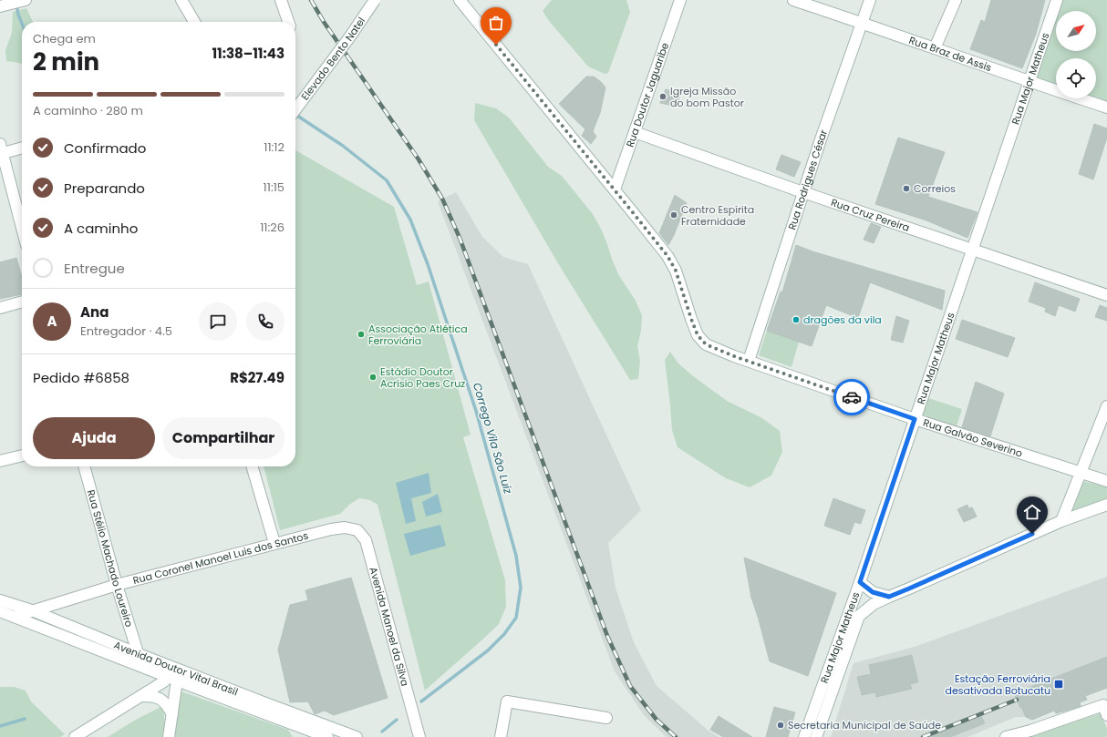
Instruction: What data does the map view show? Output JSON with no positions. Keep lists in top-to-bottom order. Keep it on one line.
{"streets":{"main road":["Rua Braz de Assis","Elevado Bento Natel","Rua Major Matheus","Rua Doutor Jaguaribe","Rua Rodrigues César","Rua Cruz Pereira","Rua Galvão Severino","Rua Stélio Machado Loureiro","Rua Coronel Manoel Luis dos Santos","Avenida Manoel da Silva","Avenida Doutor Vital Brasil"]},"crossings":[["Rua Braz de Assis","Rua Major Matheus"],["Rua Braz de Assis","Rua Rodrigues César"],["Rua Major Matheus","Rua Cruz Pereira"],["Rua Major Matheus","Rua Galvão Severino"],["Rua Doutor Jaguaribe","Rua Cruz Pereira"],["Rua Doutor Jaguaribe","Rua Galvão Severino"],["Rua Rodrigues César","Rua Cruz Pereira"],["Rua Rodrigues César","Rua Galvão Severino"],["Rua Stélio Machado Loureiro","Rua Coronel Manoel Luis dos Santos"],["Rua Stélio Machado Loureiro","Avenida Doutor Vital Brasil"],["Rua Coronel Manoel Luis dos Santos","Avenida Manoel da Silva"],["Rua Coronel Manoel Luis dos Santos","Avenida Doutor Vital Brasil"]],"water":["Corrego Vila São Luiz"],"places":{"other":["Igreja Missão do bom Pastor","Correios","Centro Espírita Fraternidade","dragões da vila","Associação Atlética Ferroviária","Estádio Doutor Acrísio Paes Cruz","Secretaria Municipal de Saúde"],"transit":["Estação Ferroviária desativada Botucatu"]},"north":"top right","page":{"heading":["2 min","Chega em","11:38–11:43"],"panel":["Ana","Entregador · 4.5","Pedido #6858","R$27.49"],"bar":"A caminho · 280 m","list":[["Confirmado","11:12"],["Preparando","11:15"],["A caminho","11:26"],"Entregue"],"round":"A","buttons":["Ajuda","Compartilhar"]}}
